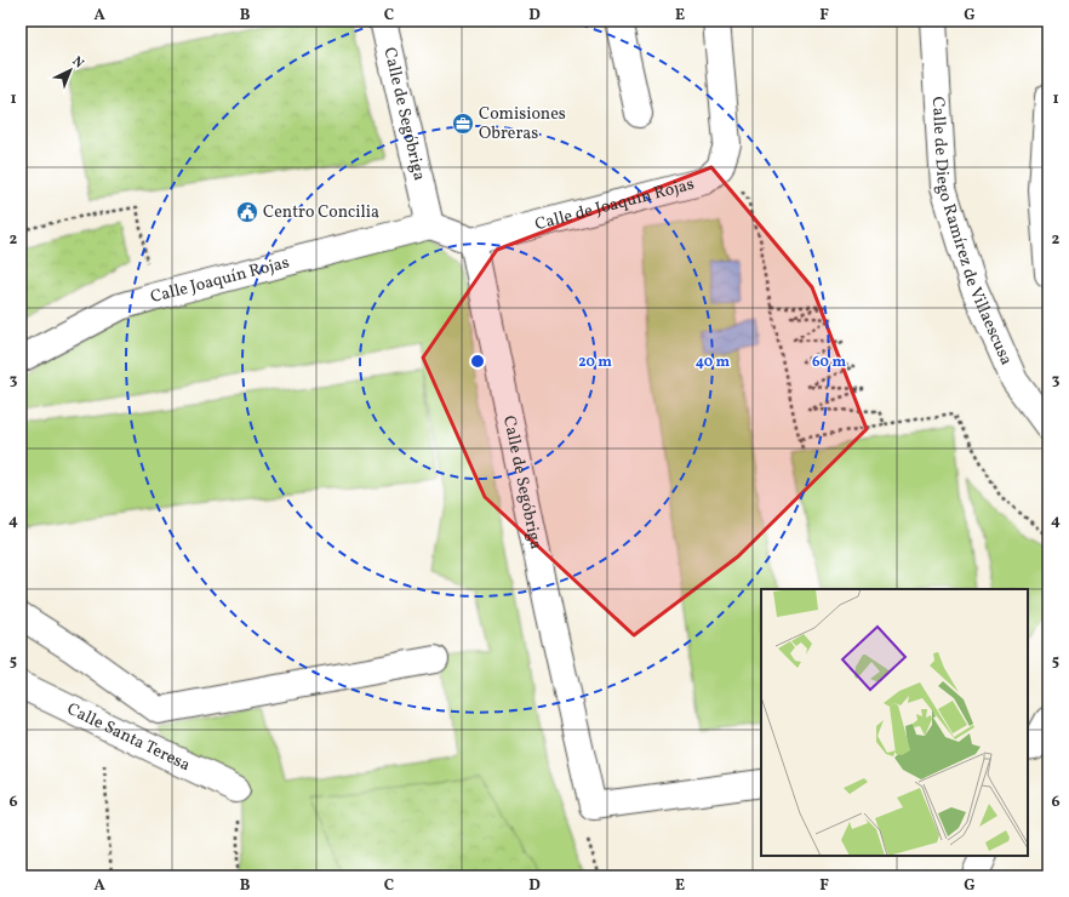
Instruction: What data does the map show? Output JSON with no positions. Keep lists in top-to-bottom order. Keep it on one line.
{"streets":{"street":["Calle de Segóbriga","Calle de Joaquín Rojas","Calle de Diego Ramírez de Villaescusa","Calle Joaquín Rojas","Calle Santa Teresa"]},"crossings":[["Calle de Segóbriga","Calle de Joaquín Rojas"],["Calle de Segóbriga","Calle Joaquín Rojas"]],"places":{"office":["Comisiones Obreras"],"public building":["Centro Concilia"]},"north":"top right","grid":{"columns":["A","B","C","D","E","F","G"],"rows":["1","2","3","4","5","6"]},"rings":["20 m","40 m","60 m"]}
